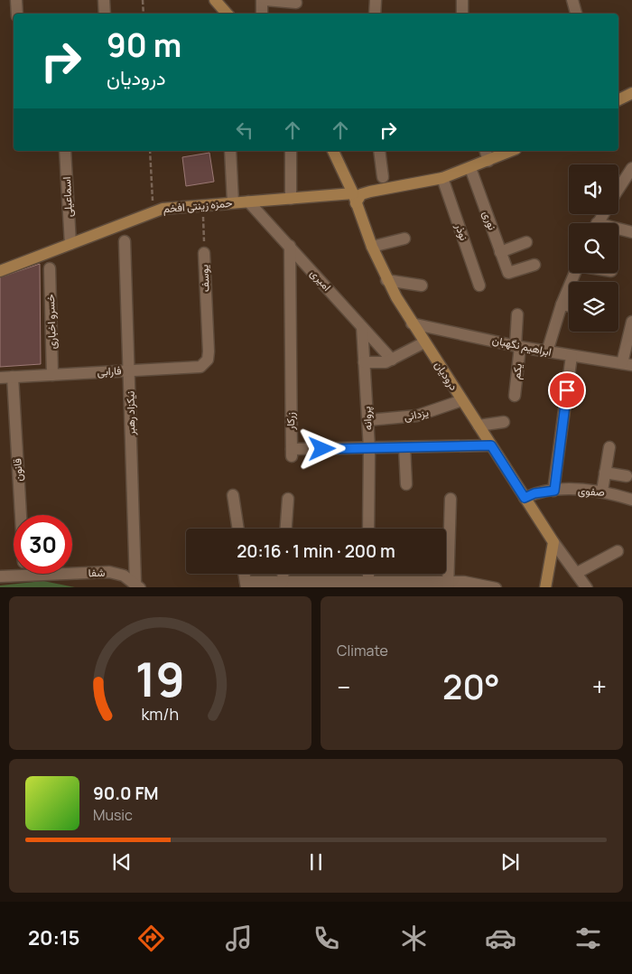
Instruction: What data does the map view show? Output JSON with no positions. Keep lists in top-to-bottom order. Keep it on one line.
{"streets":{"main road":["حمزه زینتی افخم","درودیان"],"street":["اسماعیلی","نوری","نوذر","یوسف","امیری","خسرو اخباری","ابراهیم نگهبان","فارابی","یکم","نیکزاد رهبر","یزدانی","پروانه","زرکار","قانون","صفوی","شفا"]},"crossings":[["اسماعیلی","حمزه زینتی افخم"],["حمزه زینتی افخم","یوسف"],["حمزه زینتی افخم","امیری"],["حمزه زینتی افخم","درودیان"],["یوسف","فارابی"],["امیری","پروانه"],["امیری","زرکار"],["خسرو اخباری","فارابی"],["ابراهیم نگهبان","یکم"],["ابراهیم نگهبان","درودیان"],["فارابی","نیکزاد رهبر"],["فارابی","قانون"],["درودیان","یزدانی"],["درودیان","زرکار"],["درودیان","صفوی"],["نیکزاد رهبر","شفا"],["یزدانی","پروانه"],["پروانه","زرکار"]],"page":{"turn":["90 m","درودیان"],"limit":"30","trip":"20:16 · 1 min · 200 m","tile":"Climate","heat":["−","20°","+"],"song":["90.0 FM","Music"],"tabs":"20:15","gauge":["19","km/h"]}}
